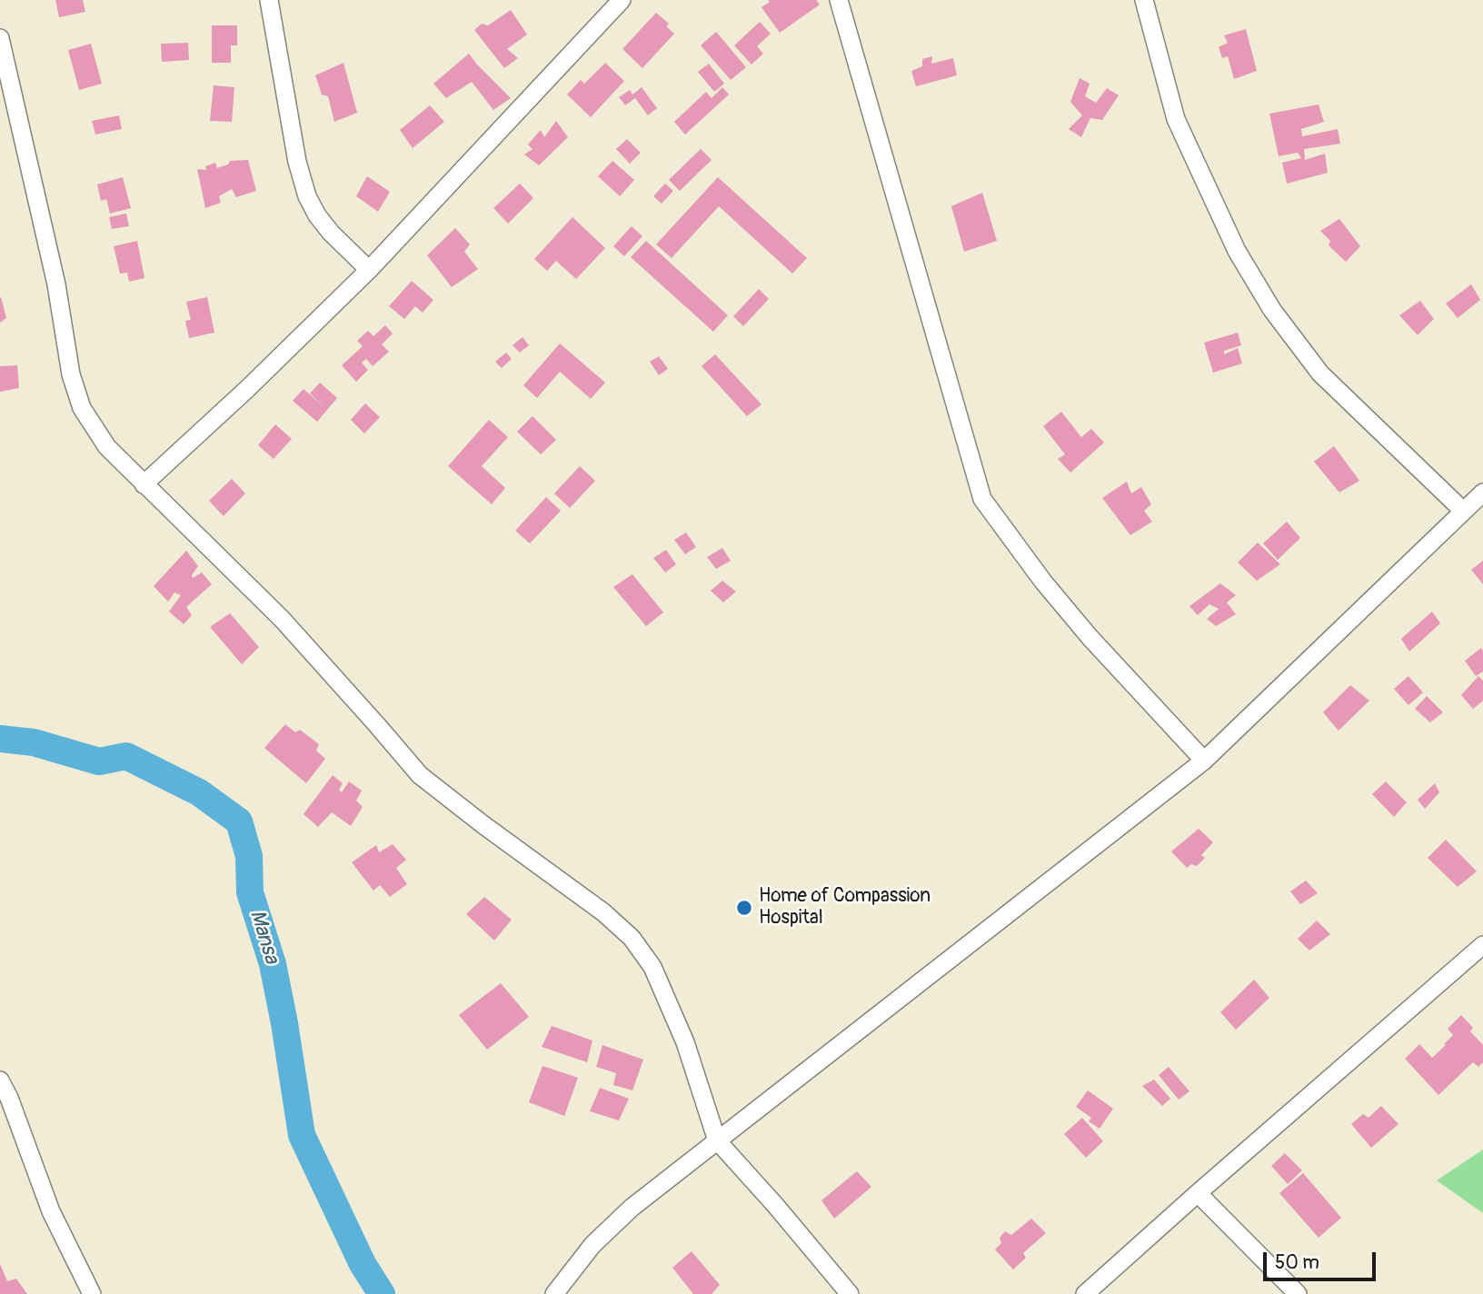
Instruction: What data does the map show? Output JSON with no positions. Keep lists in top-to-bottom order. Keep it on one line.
{"water":["Mansa"],"places":["Home of Compassion Hospital"],"scale_bar":"50 m"}
